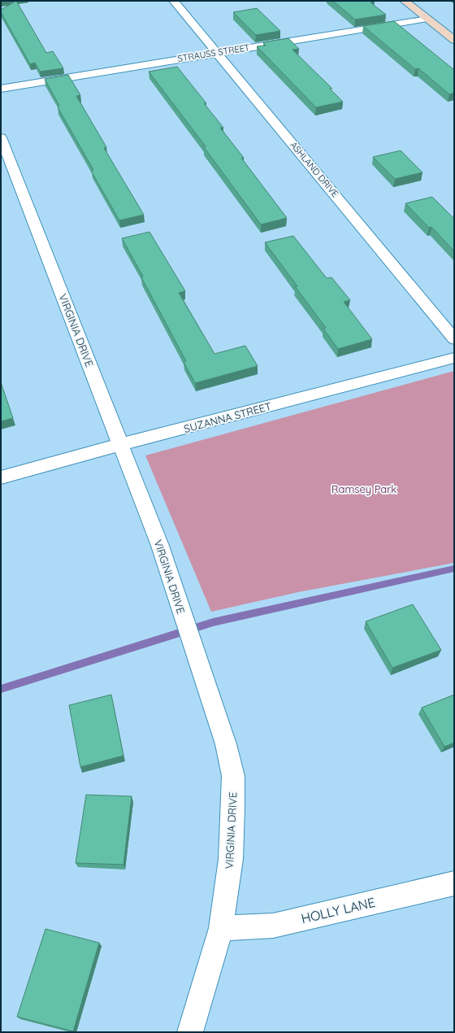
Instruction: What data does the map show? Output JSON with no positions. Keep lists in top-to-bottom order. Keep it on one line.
{"streets":{"street":["STRAUSS STREET","ASHLAND DRIVE","VIRGINIA DRIVE","SUZANNA STREET","HOLLY LANE"]},"crossings":[["STRAUSS STREET","ASHLAND DRIVE"],["VIRGINIA DRIVE","SUZANNA STREET"],["VIRGINIA DRIVE","HOLLY LANE"]],"parks":["Ramsey Park"]}
